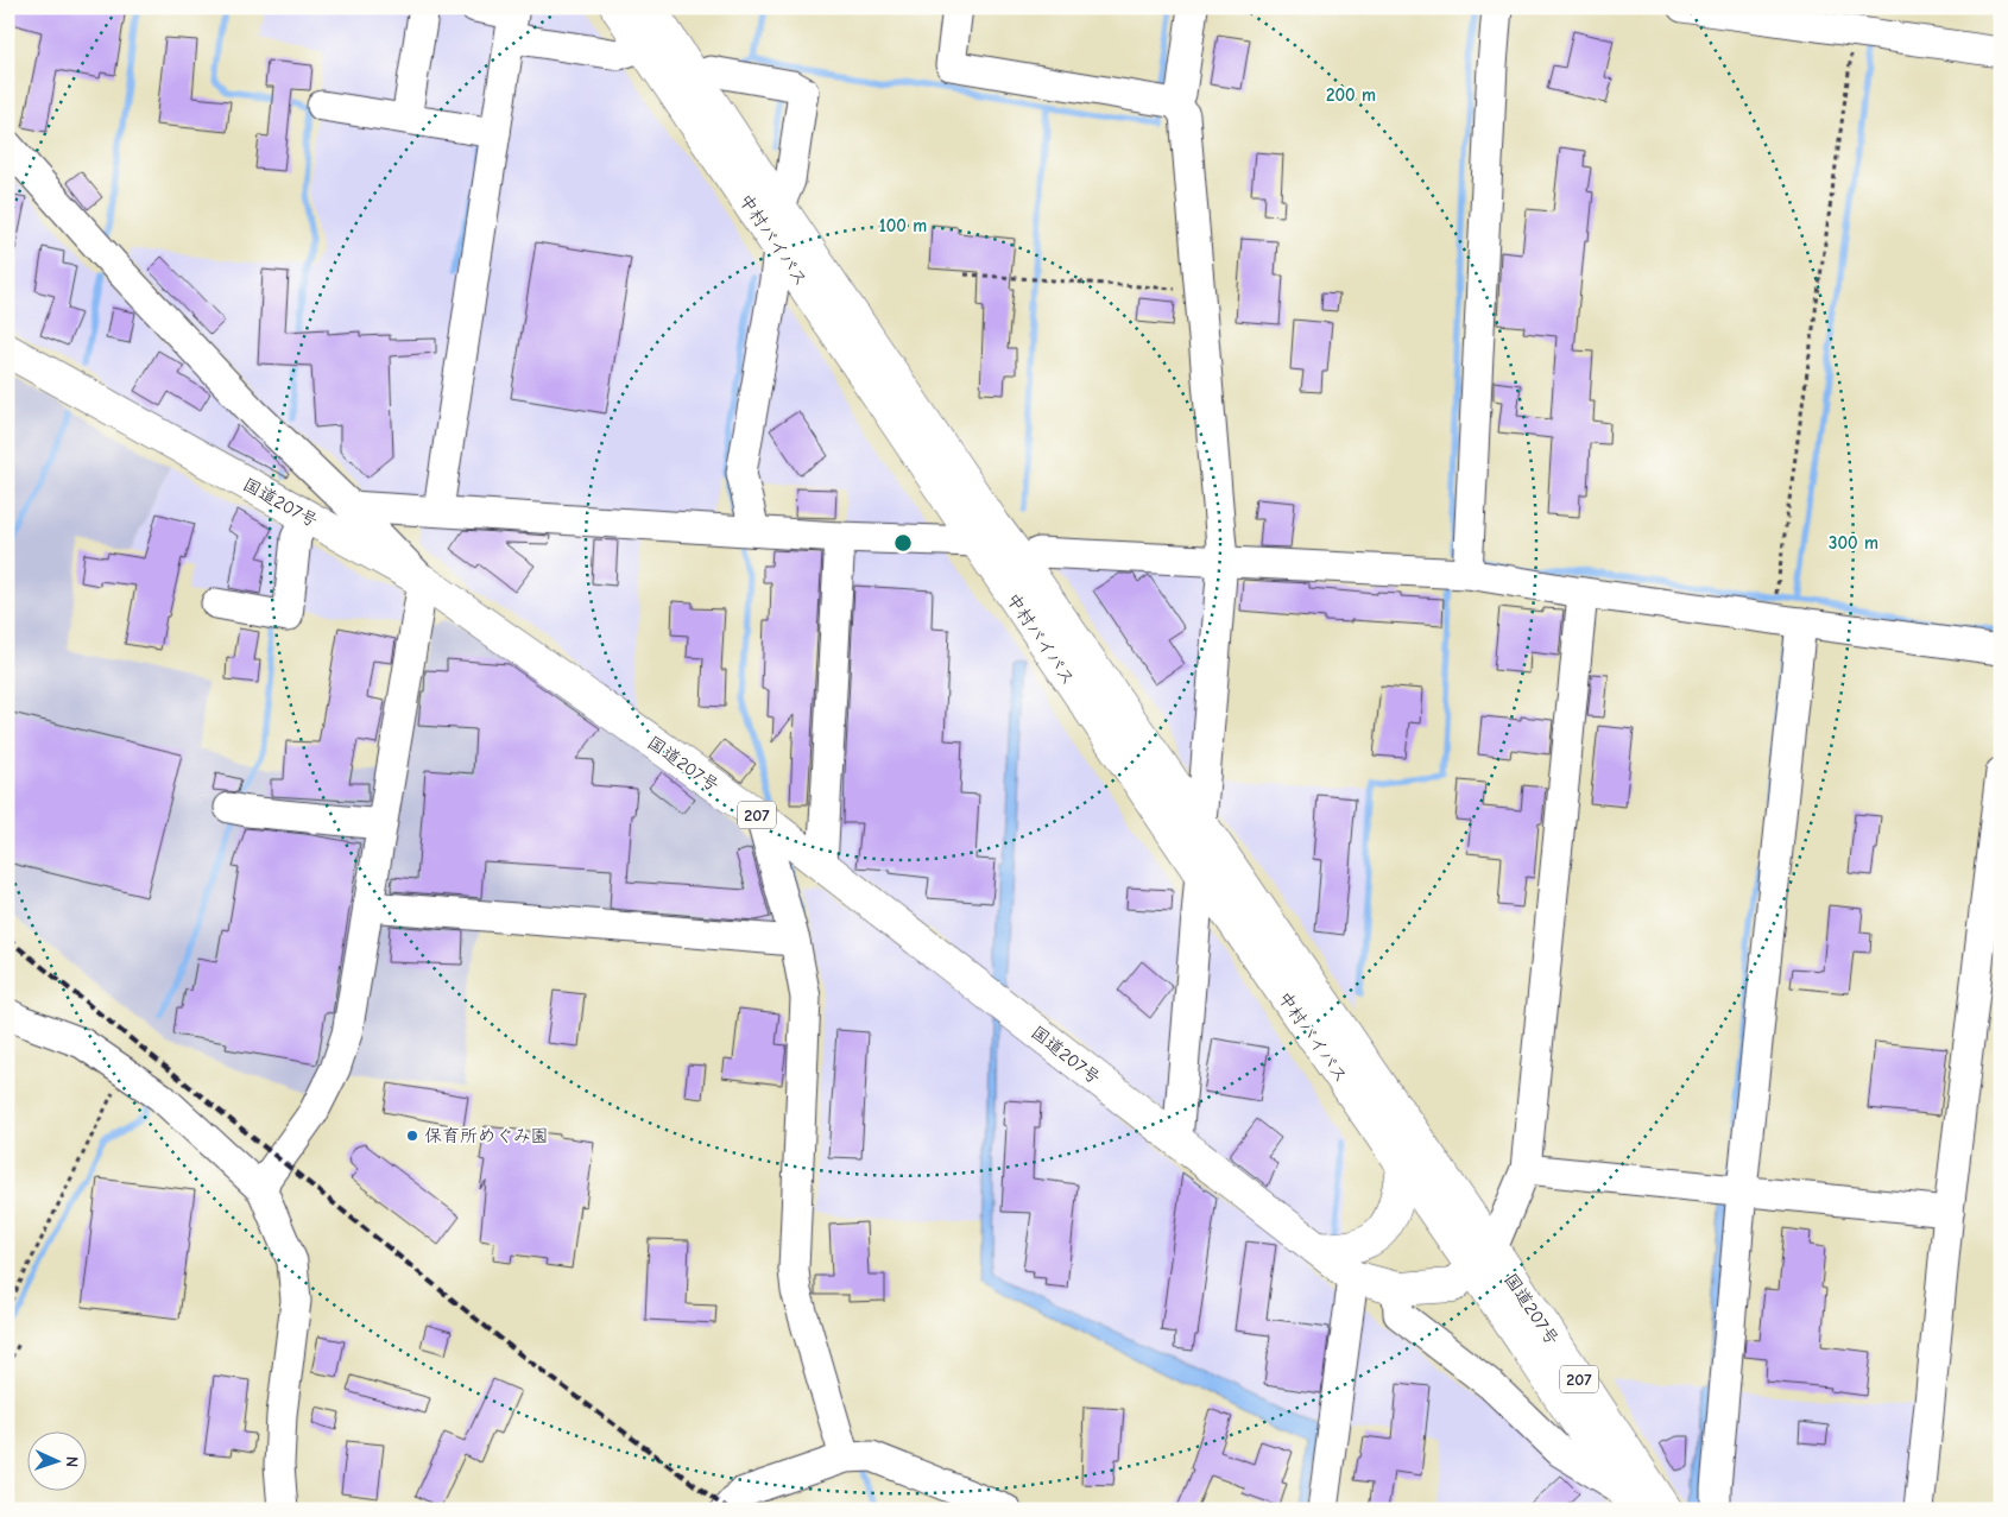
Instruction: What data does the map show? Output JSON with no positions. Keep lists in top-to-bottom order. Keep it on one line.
{"streets":{"highway":["中村バイパス","国道207号","207"]},"crossings":[["中村バイパス","国道207号"]],"places":["保育所めぐみ園"],"north":"right","rings":["200 m","100 m","300 m"]}
